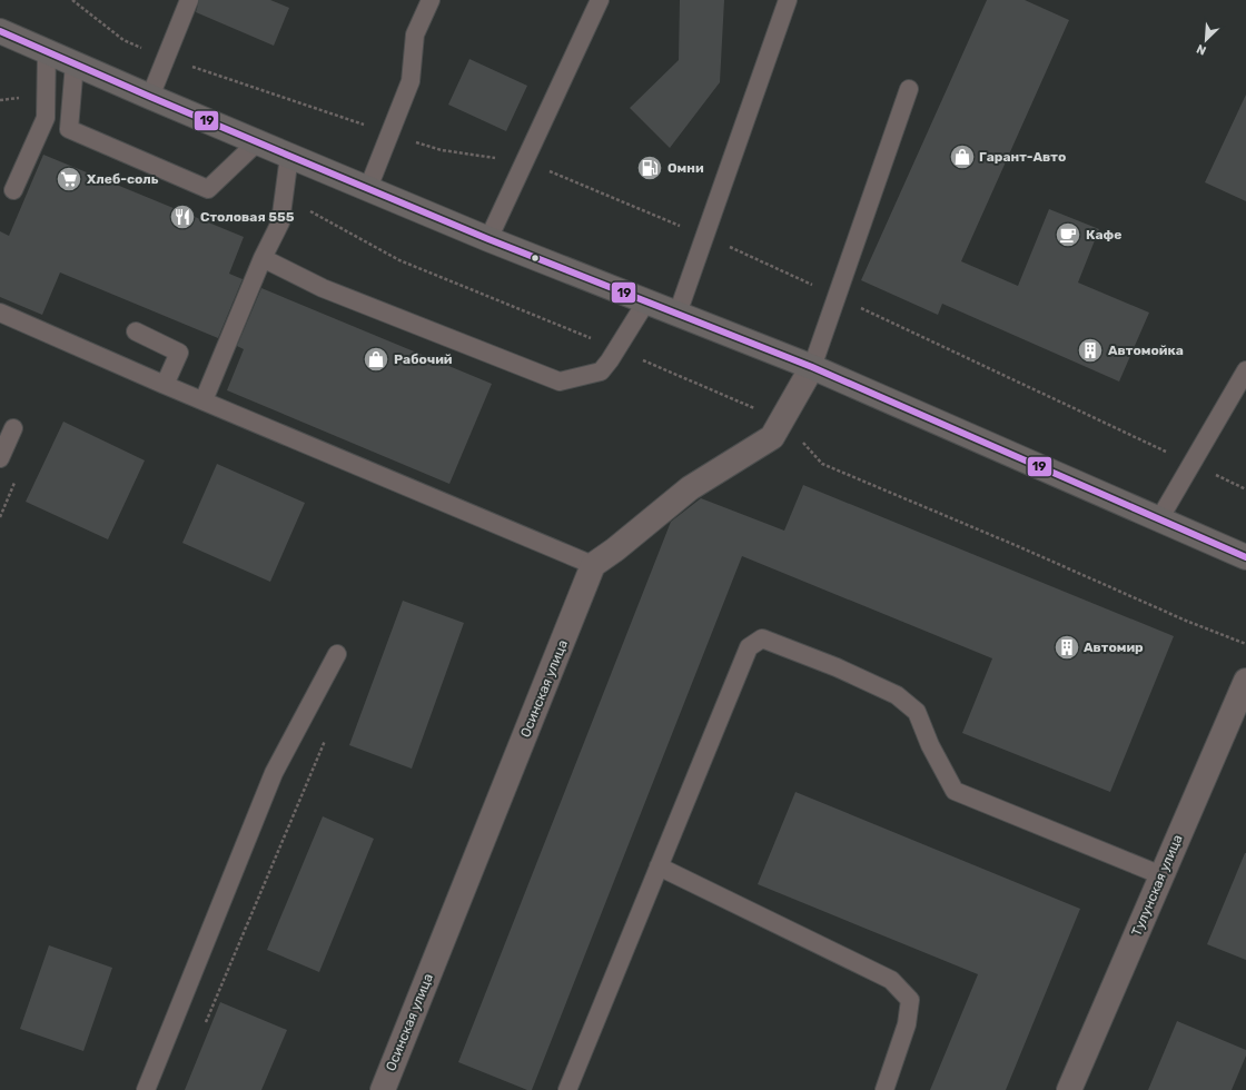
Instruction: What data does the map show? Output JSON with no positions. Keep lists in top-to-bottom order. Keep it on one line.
{"streets":{"street":["Осинская улица","Тулунская улица"]},"places":{"shop":["Гарант-Авто","Рабочий"],"fuel station":["Омни"],"supermarket":["Хлеб-соль"],"restaurant":["Столовая 555"],"cafe":["Кафе"],"building":["Автомойка","Автомир"]},"lines":["transit line 19"],"north":"bottom left"}
